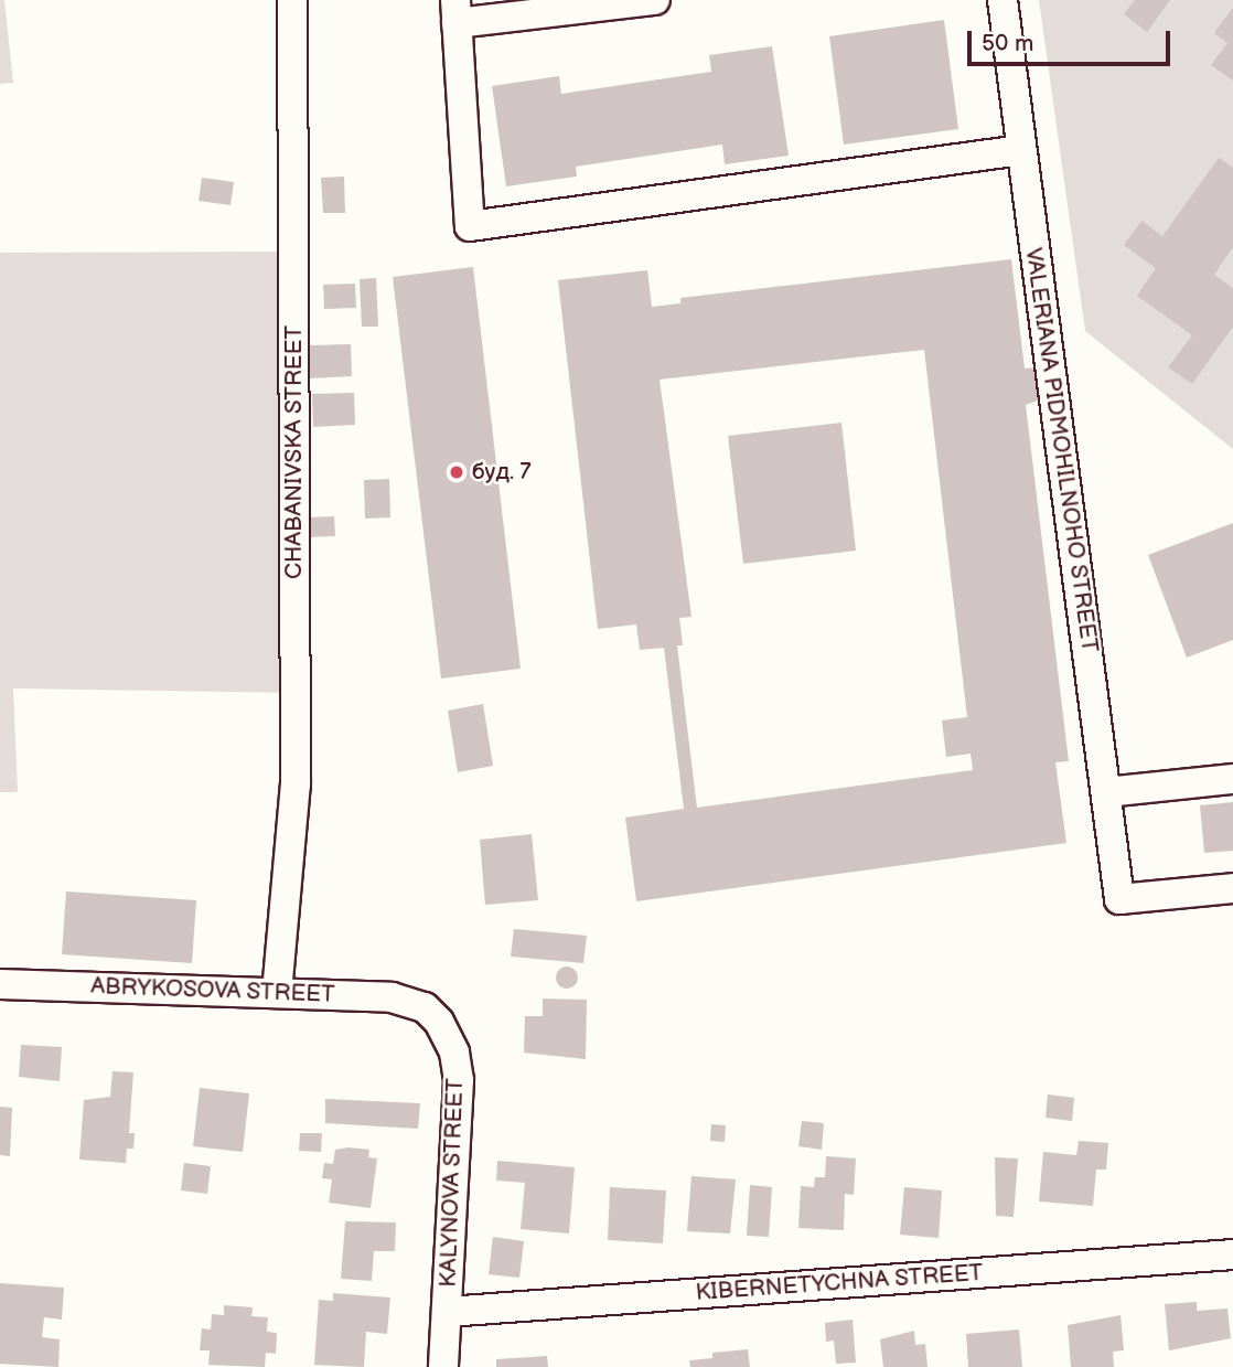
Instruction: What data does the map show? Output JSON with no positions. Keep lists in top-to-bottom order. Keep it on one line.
{"streets":{"street":["VALERIANA PIDMOHILNOHO STREET","CHABANIVSKA STREET","ABRYKOSOVA STREET","KALYNOVA STREET","KIBERNETYCHNA STREET"]},"crossings":[["CHABANIVSKA STREET","ABRYKOSOVA STREET"],["ABRYKOSOVA STREET","KALYNOVA STREET"],["KALYNOVA STREET","KIBERNETYCHNA STREET"]],"places":["буд. 7"],"scale_bar":"50 m"}
